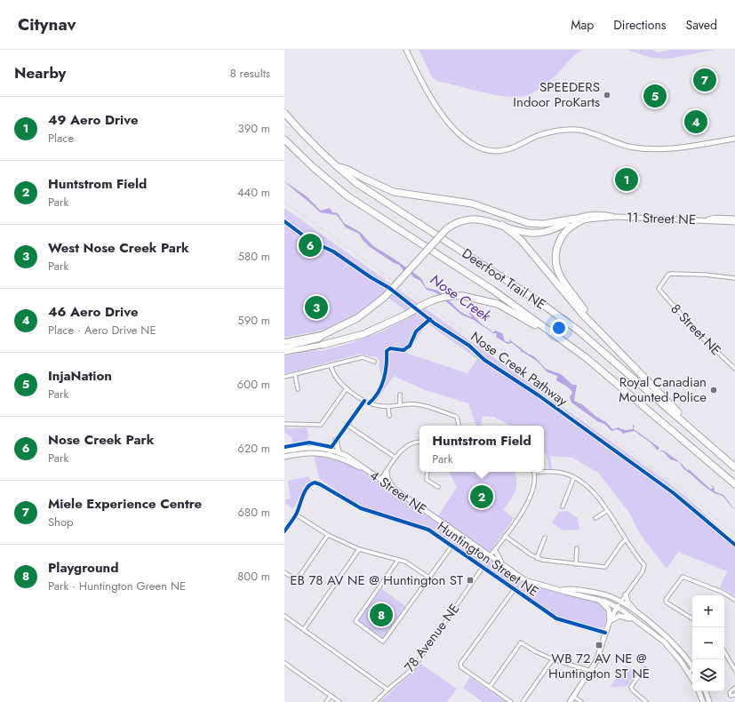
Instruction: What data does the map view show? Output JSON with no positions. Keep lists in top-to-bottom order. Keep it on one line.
{"streets":{"highway":["Deerfoot Trail NE"],"main road":["11 Street NE","4 Street NE"],"street":["8 Street NE","Huntington Street NE","78 Avenue NE"],"cycle path":["Nose Creek Pathway"]},"crossings":[["Huntington Street NE","78 Avenue NE"]],"water":["Nose Creek"],"places":{"other":["SPEEDERS Indoor ProKarts","Royal Canadian Mounted Police"],"transit":["EB 78 AV NE @ Huntington ST","WB 72 AV NE @ Huntington ST NE"]},"page":{"header":"Citynav","nav":["Map","Directions","Saved"],"heading":["Nearby","8 results"],"pins":["7","5","4","1","6","3","2","8"],"list":[{"mark":"1","name":"49 Aero Drive","note":"Place","value":"390 m"},{"mark":"2","name":"Huntstrom Field","note":"Park","value":"440 m"},{"mark":"3","name":"West Nose Creek Park","note":"Park","value":"580 m"},{"mark":"4","name":"46 Aero Drive","note":"Place · Aero Drive NE","value":"590 m"},{"mark":"5","name":"InjaNation","note":"Park","value":"600 m"},{"mark":"6","name":"Nose Creek Park","note":"Park","value":"620 m"},{"mark":"7","name":"Miele Experience Centre","note":"Shop","value":"680 m"},{"mark":"8","name":"Playground","note":"Park · Huntington Green NE","value":"800 m"}],"popup":["Huntstrom Field","Park"],"map_buttons":["+","−"]}}
